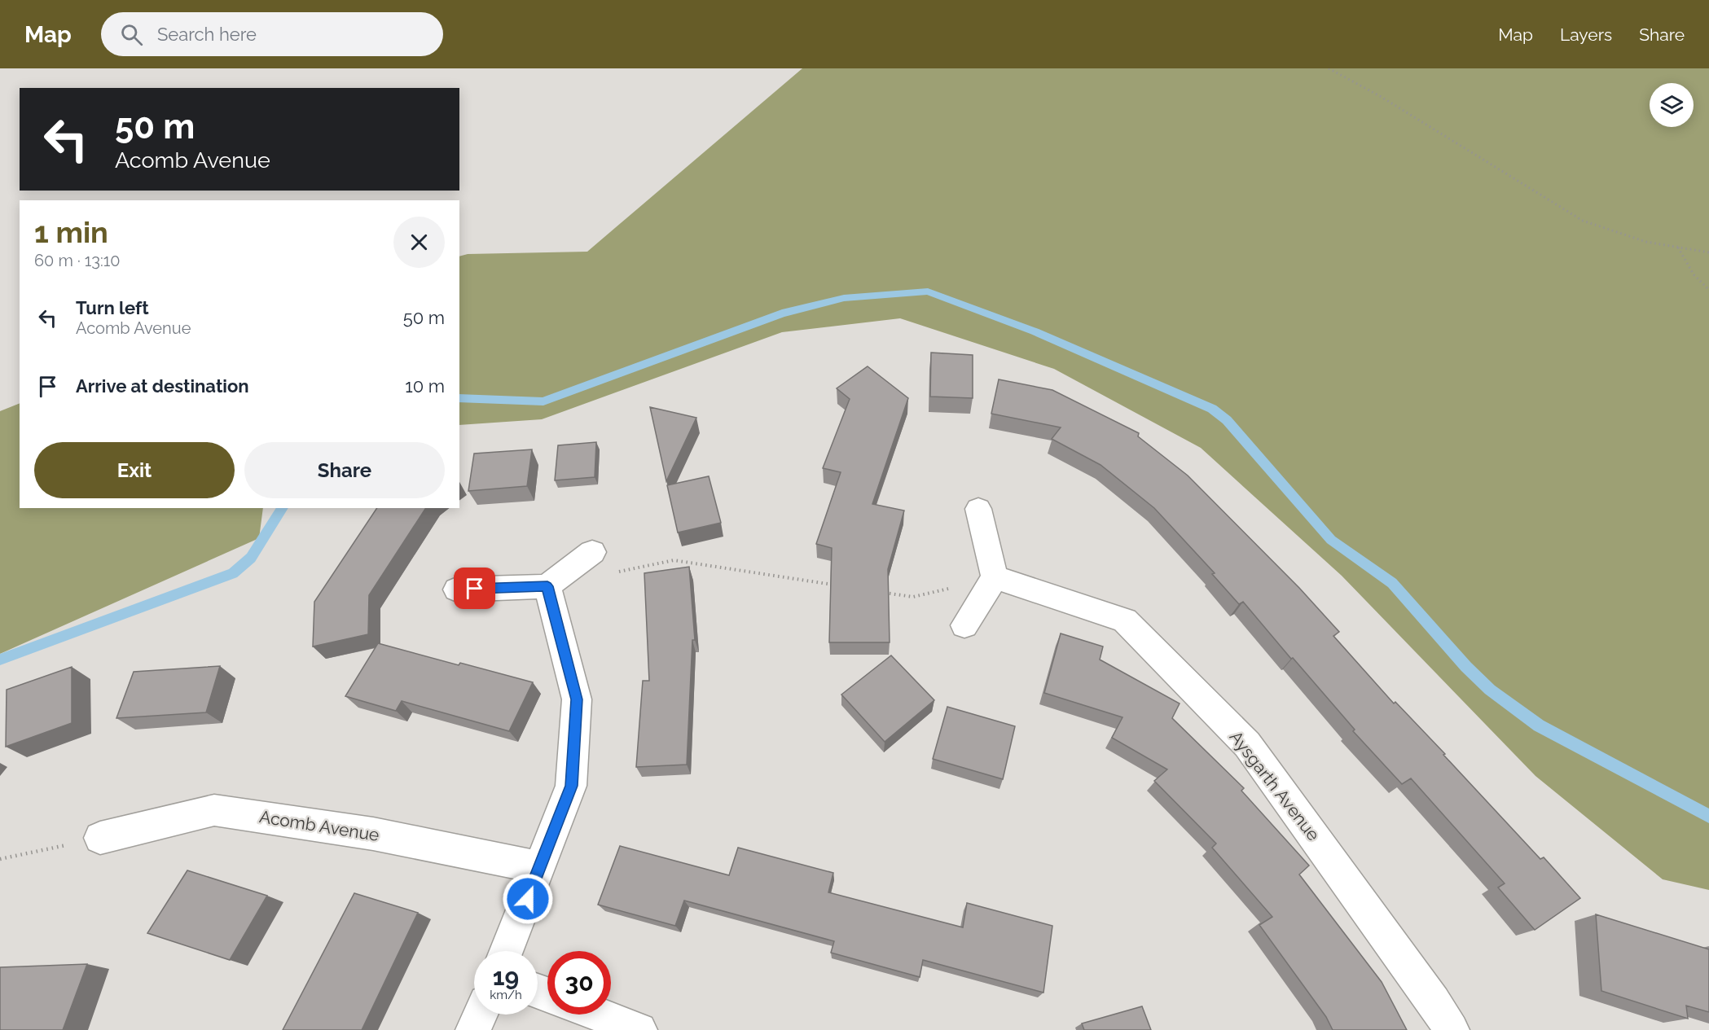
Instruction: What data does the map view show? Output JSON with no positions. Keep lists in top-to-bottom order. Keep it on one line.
{"streets":{"street":["Aysgarth Avenue","Acomb Avenue"]},"page":{"header":"Map","search":"Search here","nav":["Map","Layers","Share"],"turn":["50 m","Acomb Avenue"],"heading":["1 min","60 m · 13:10"],"list":[{"name":"Turn left","note":"Acomb Avenue","value":"50 m"},{"name":"Arrive at destination","value":"10 m"}],"buttons":["Exit","Share"],"speed":"19 km/h","limit":"30"}}
